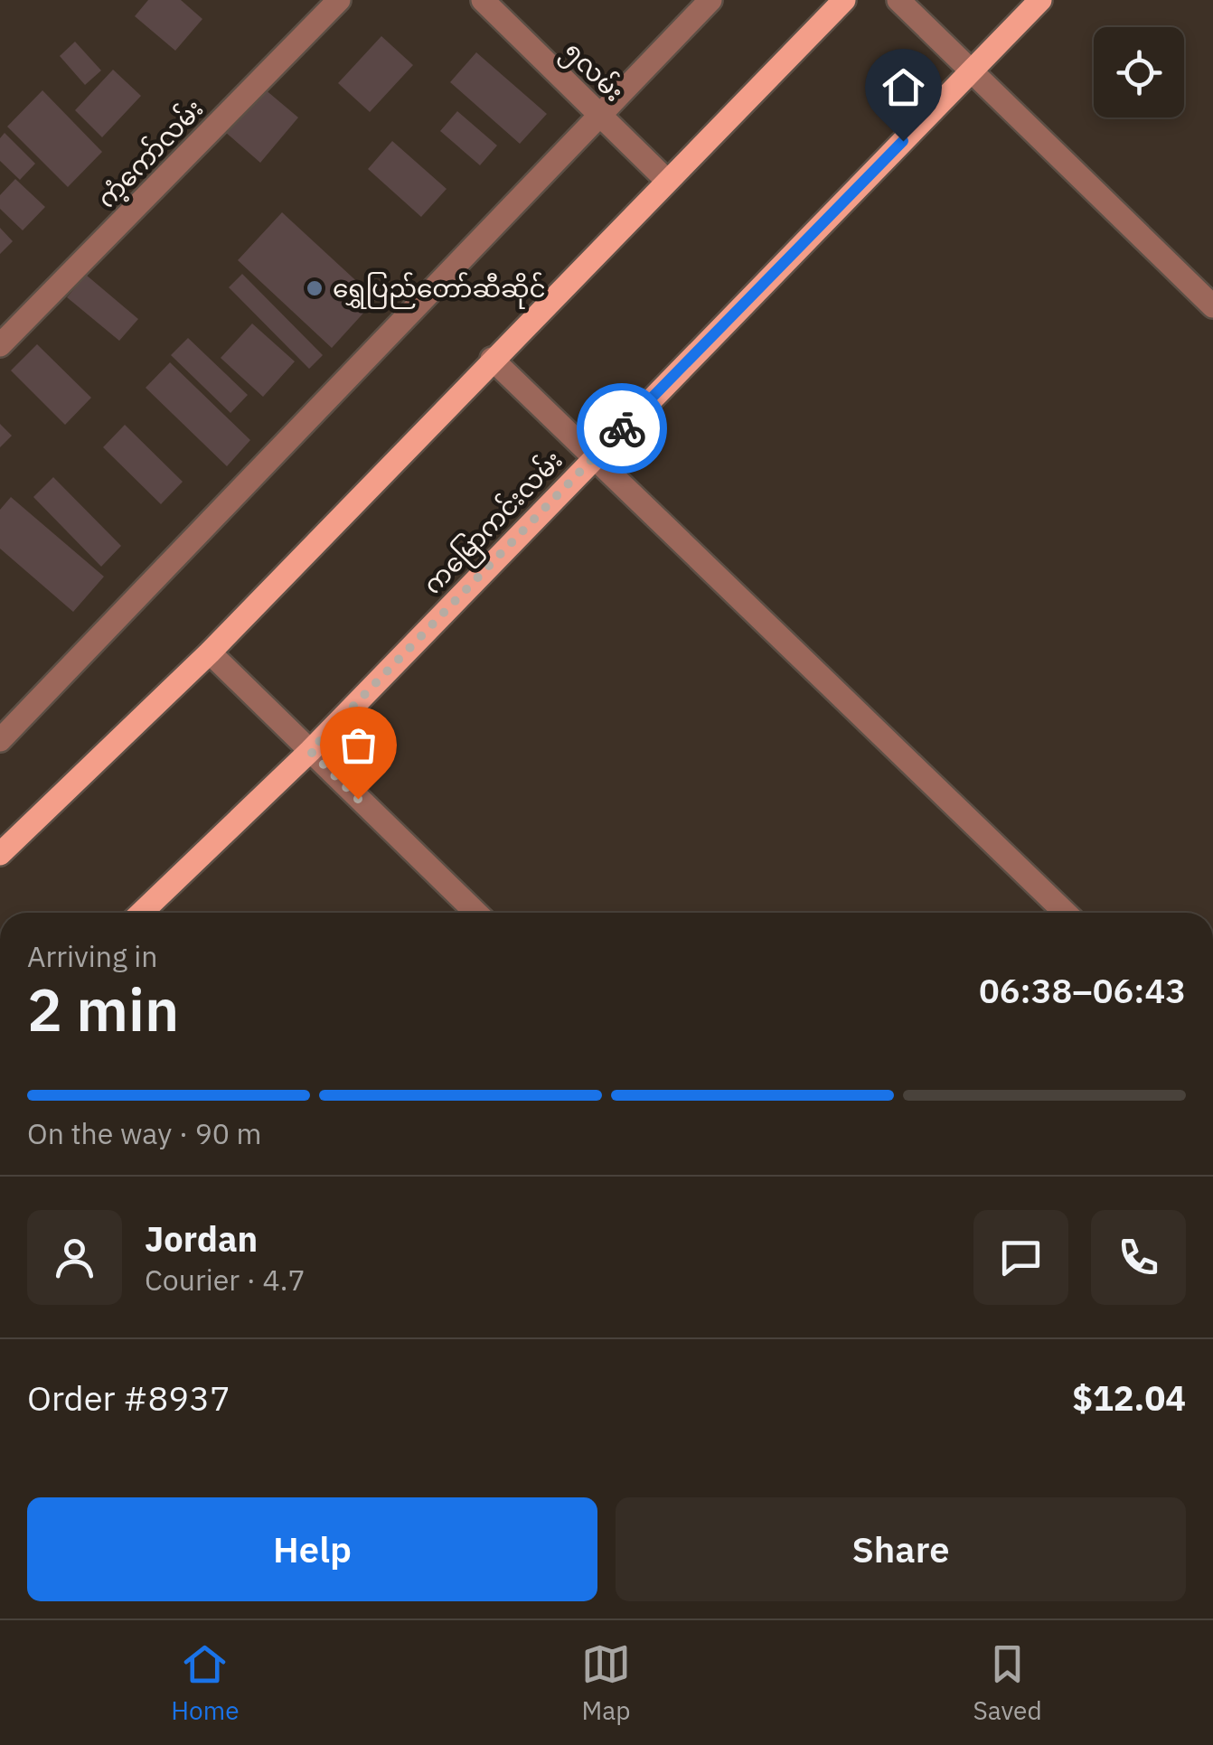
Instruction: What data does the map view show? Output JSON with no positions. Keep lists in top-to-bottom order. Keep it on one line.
{"streets":{"main road":["ကမြောကင်းလမ်း"],"street":["၅လမ်း","ကံ့ကော်လမ်း"]},"places":["ရွှေပြည်တော်ဆီဆိုင်"],"page":{"heading":["2 min","Arriving in","06:38–06:43"],"panel":["Jordan","Courier · 4.7","Order #8937","$12.04"],"bar":"On the way · 90 m","buttons":["Help","Share"],"tabs":["Home","Map","Saved"]}}
